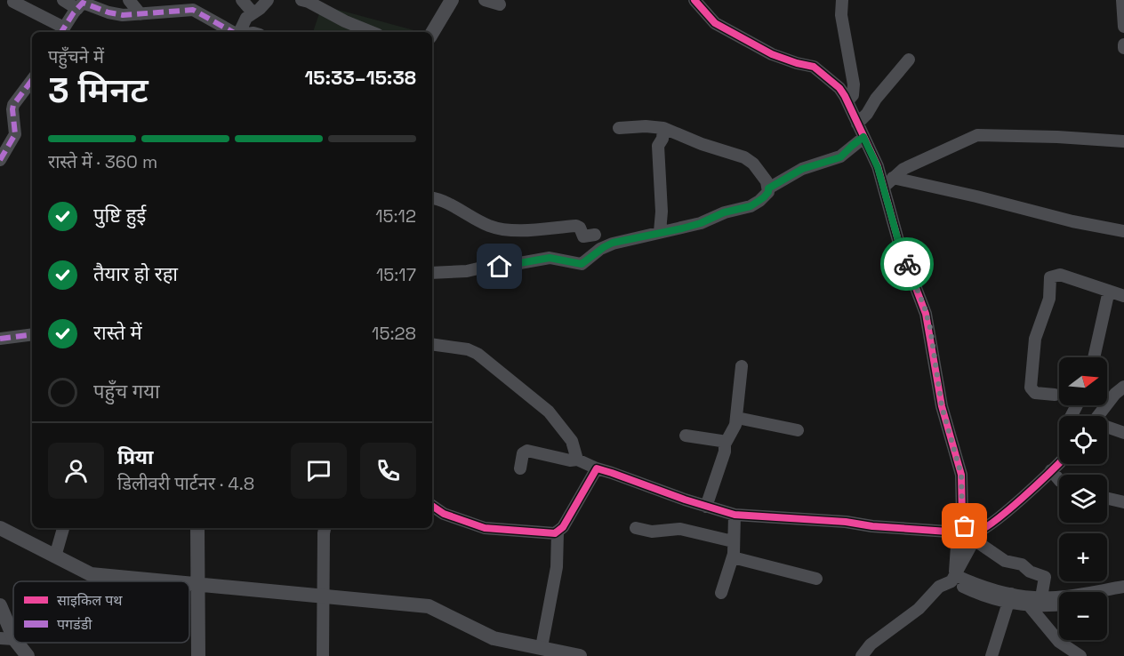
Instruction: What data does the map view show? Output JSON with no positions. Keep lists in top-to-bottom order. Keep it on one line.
{"legend":["साइकिल पथ","पगडंडी"],"north":"right","page":{"heading":["3 मिनट","पहुँचने में","15:33–15:38"],"panel":["प्रिया","डिलीवरी पार्टनर · 4.8"],"bar":"रास्ते में · 360 m","list":[["पुष्टि हुई","15:12"],["तैयार हो रहा","15:17"],["रास्ते में","15:28"],"पहुँच गया"],"map_buttons":["+","−"]}}
